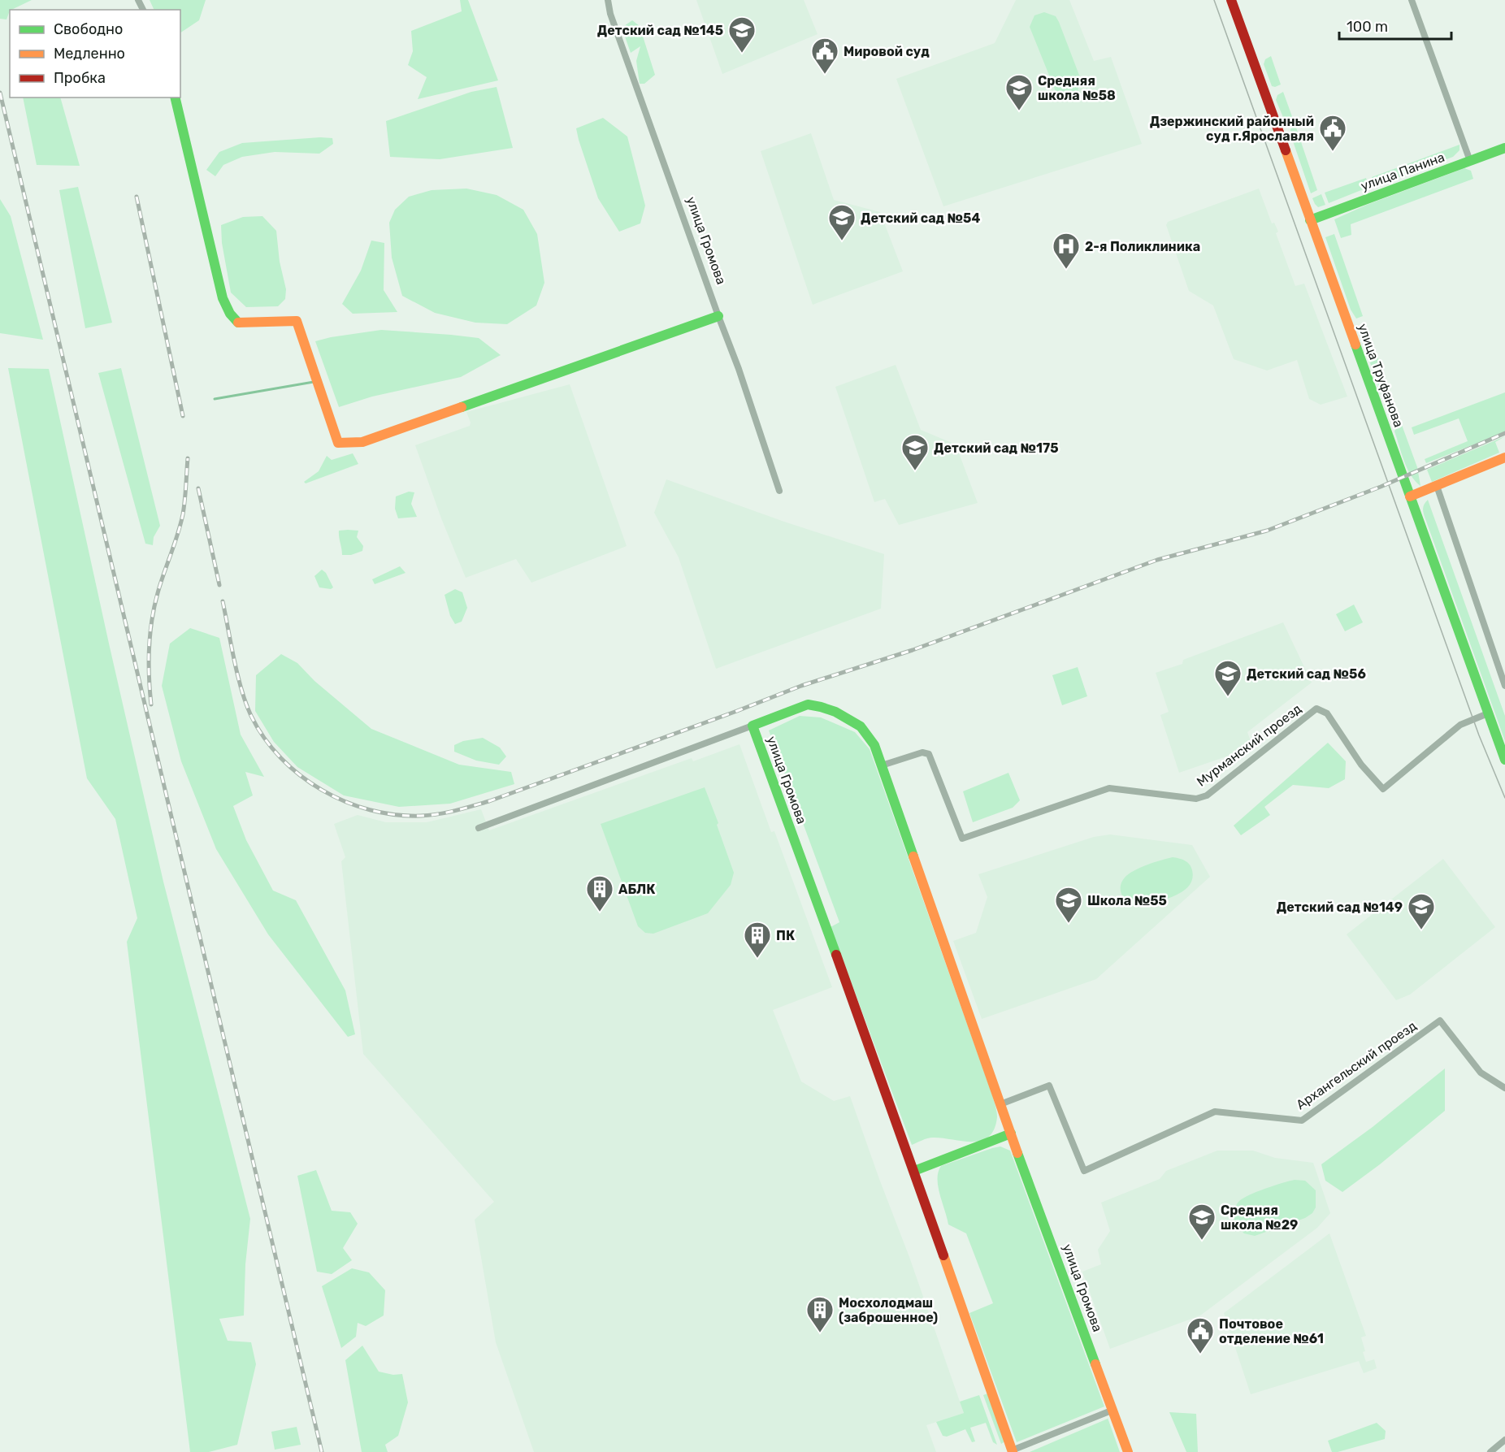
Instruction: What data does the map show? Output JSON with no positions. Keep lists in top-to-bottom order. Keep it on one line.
{"streets":{"street":["улица Панина","улица Громова","улица Труфанова","Мурманский проезд","Архангельский проезд"]},"crossings":[["улица Панина","улица Труфанова"],["улица Громова","Мурманский проезд"],["улица Громова","Архангельский проезд"],["улица Труфанова","Мурманский проезд"]],"places":{"school or university":["Детский сад №145","Средняя школа №58","Детский сад №54","Детский сад №175","Детский сад №56","Школа №55","Детский сад №149","Средняя школа №29"],"public building":["Мировой суд","Дзержинский районный суд г.Ярославля","Почтовое отделение №61"],"hospital":["2-я Поликлиника"],"building":["АБЛК","ПК","Мосхолодмаш (заброшенное)"]},"legend":["Свободно","Медленно","Пробка"],"scale_bar":"100 m"}
